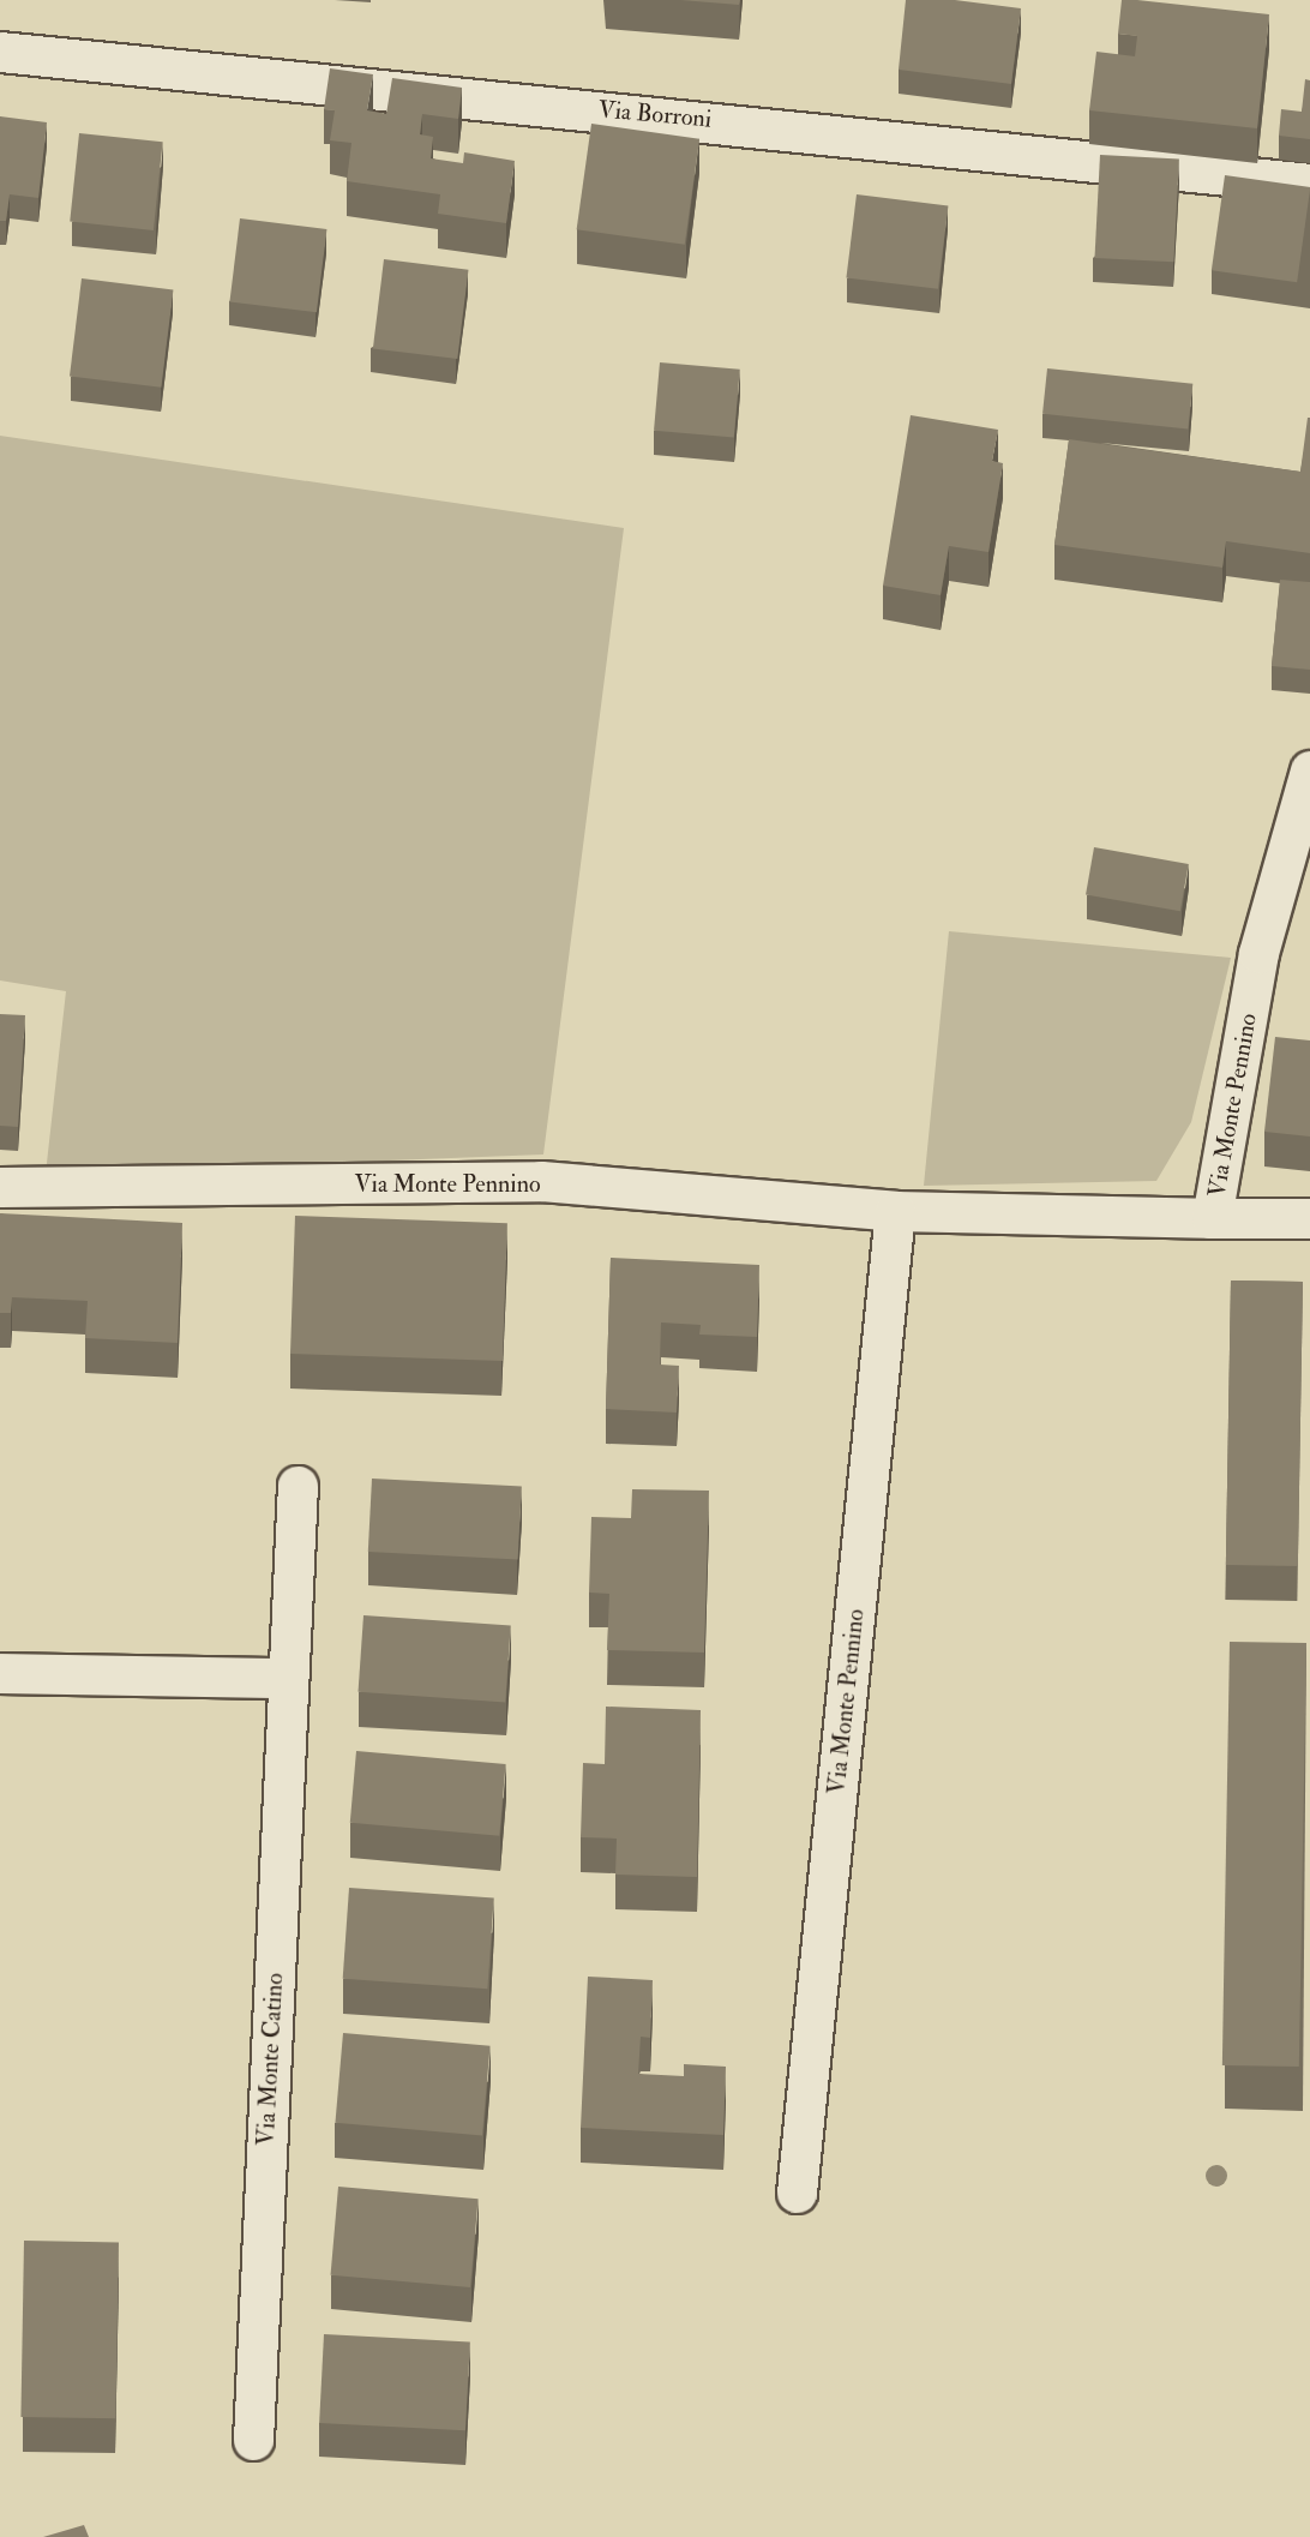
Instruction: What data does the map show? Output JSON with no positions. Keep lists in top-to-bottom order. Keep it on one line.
{"streets":{"street":["Via Borroni","Via Monte Pennino","Via Monte Catino"]}}
